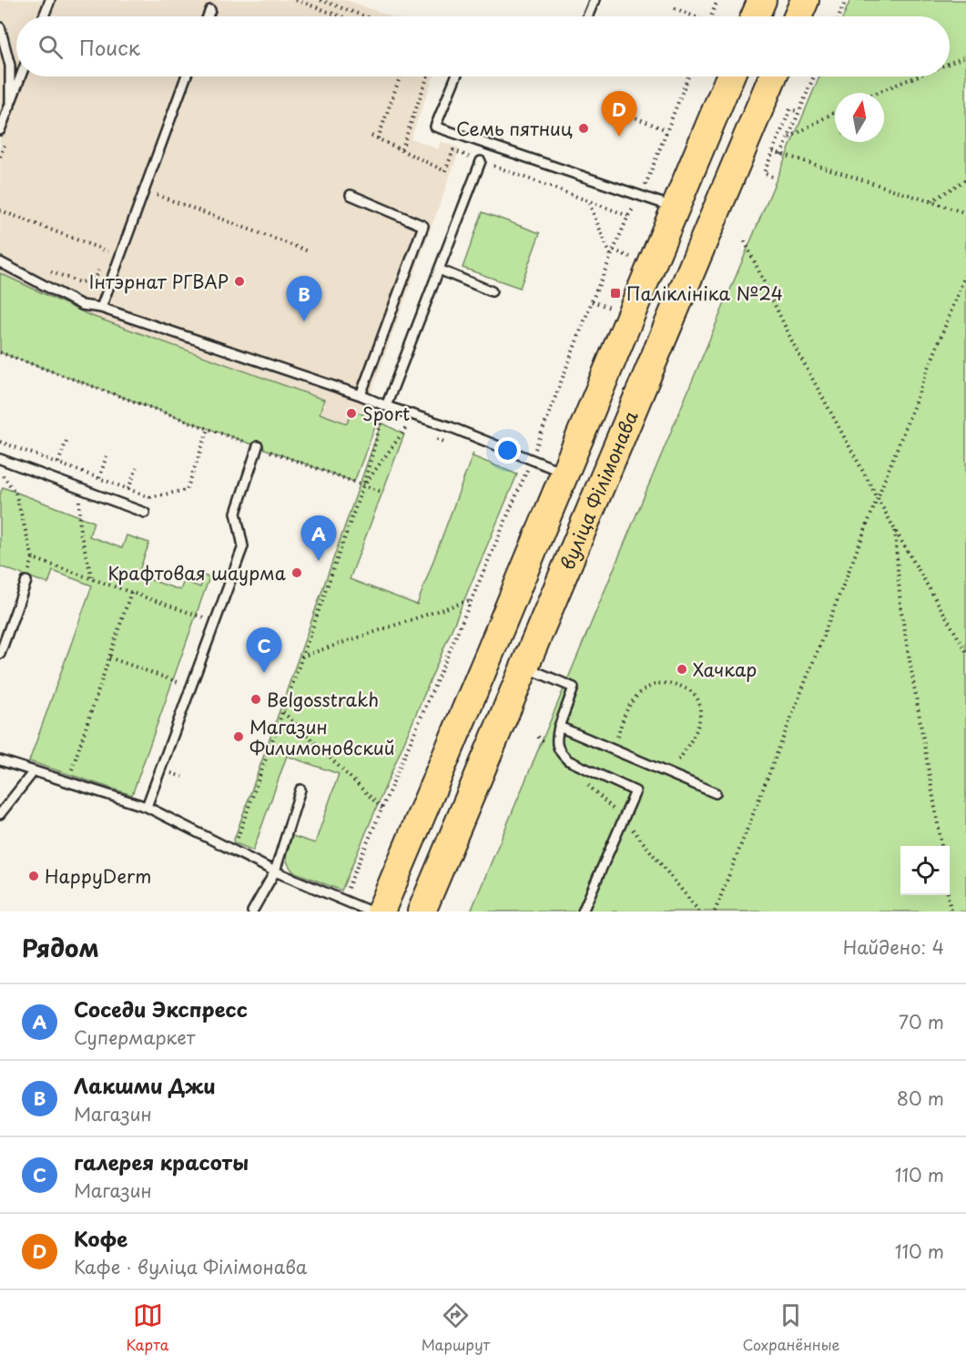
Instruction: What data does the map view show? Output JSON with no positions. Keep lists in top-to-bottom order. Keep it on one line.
{"streets":{"main road":["вуліца Філімонава"]},"places":{"other":["Семь пятниц","Інтэрнат РГВАР","Sport","Крафтовая шаурма","Хачкар","Belgosstrakh","Магазин Филимоновский","HappyDerm"],"transit":["Паліклініка №24"]},"north":"top","page":{"search":"Поиск","pins":["D","B","A","C"],"heading":["Рядом","Найдено: 4"],"list":[{"mark":"A","name":"Соседи Экспресс","note":"Супермаркет","value":"70 m"},{"mark":"B","name":"Лакшми Джи","note":"Магазин","value":"80 m"},{"mark":"C","name":"галерея красоты","note":"Магазин","value":"110 m"},{"mark":"D","name":"Кофе","note":"Кафе · вуліца Філімонава","value":"110 m"}],"nav":["Карта","Маршрут","Сохранённые"]}}
